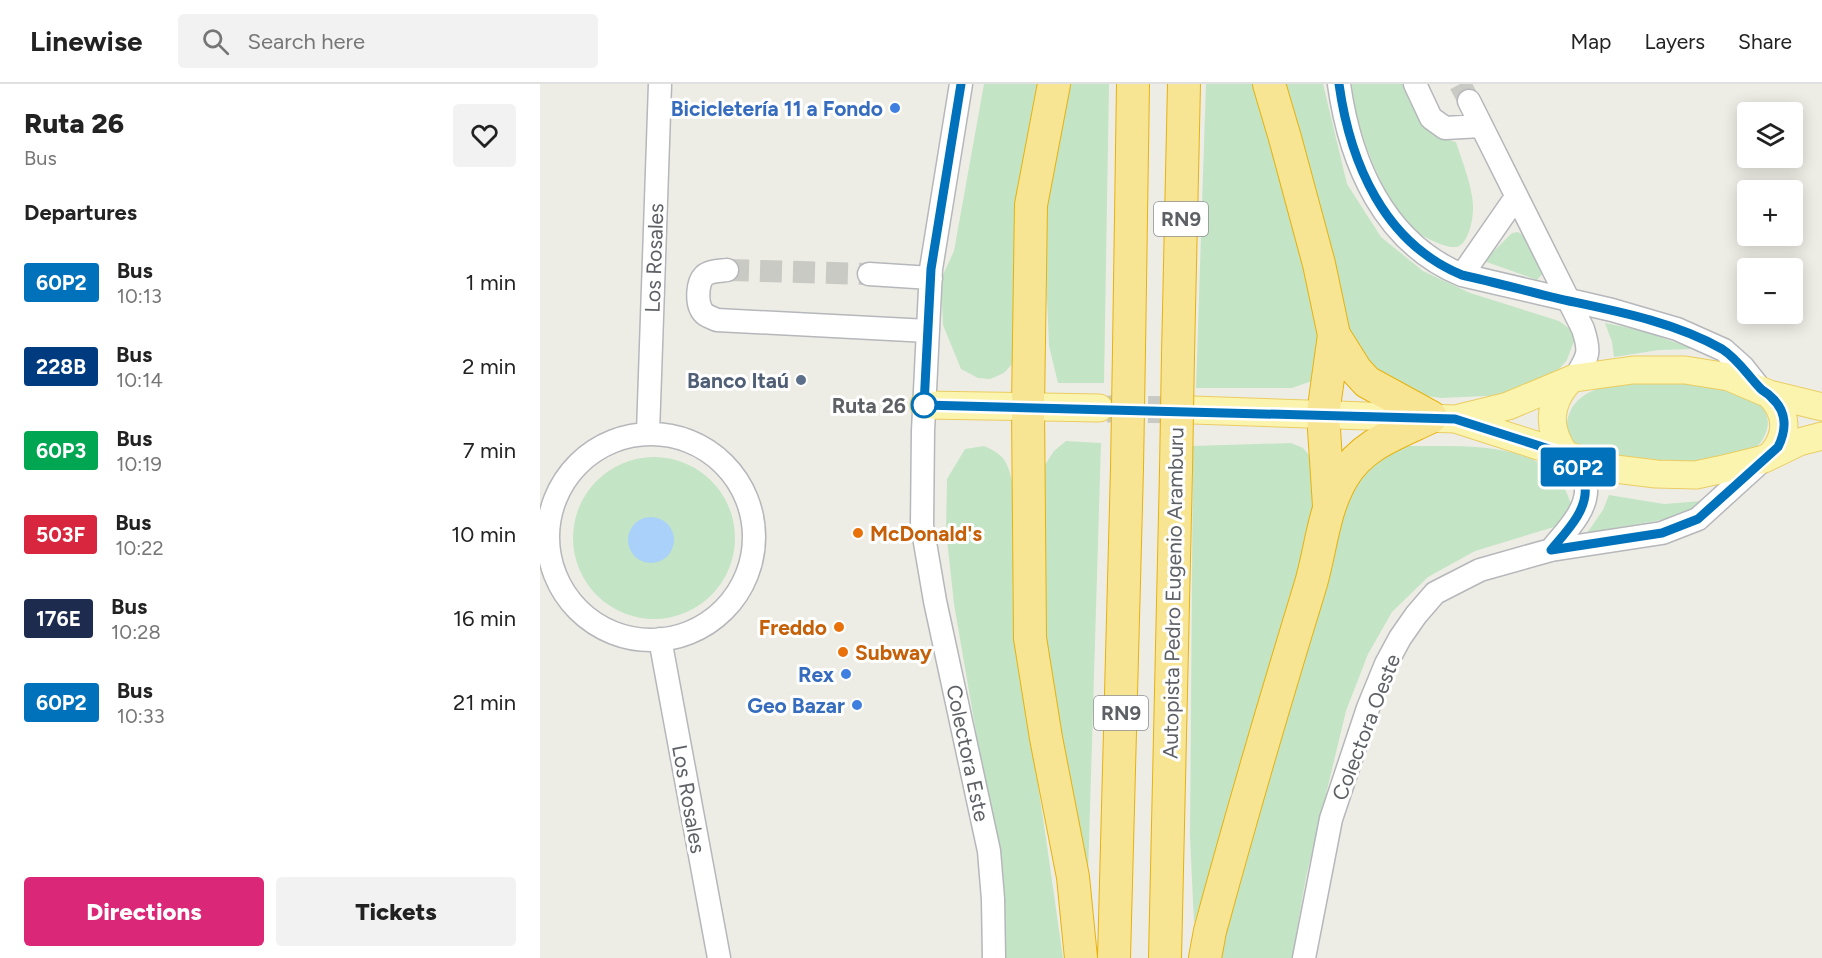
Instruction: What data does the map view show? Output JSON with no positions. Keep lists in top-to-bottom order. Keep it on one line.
{"streets":{"highway":["RN9","Autopista Pedro Eugenio Aramburu"],"street":["Los Rosales","Colectora Oeste","Colectora Este"]},"places":["Bicicletería 11 a Fondo","Banco Itaú","Ruta 26","McDonald's","Freddo","Subway","Rex","Geo Bazar"],"lines":["bus line 60P2"],"page":{"header":"Linewise","search":"Search here","nav":["Map","Layers","Share"],"heading":[["Ruta 26","Bus"],"Departures"],"on_map":"60P2","map_buttons":["+","−"],"list":[{"mark":"60P2","name":"Bus","note":"10:13","value":"1 min"},{"mark":"228B","name":"Bus","note":"10:14","value":"2 min"},{"mark":"60P3","name":"Bus","note":"10:19","value":"7 min"},{"mark":"503F","name":"Bus","note":"10:22","value":"10 min"},{"mark":"176E","name":"Bus","note":"10:28","value":"16 min"},{"mark":"60P2","name":"Bus","note":"10:33","value":"21 min"}],"buttons":["Directions","Tickets"]}}
